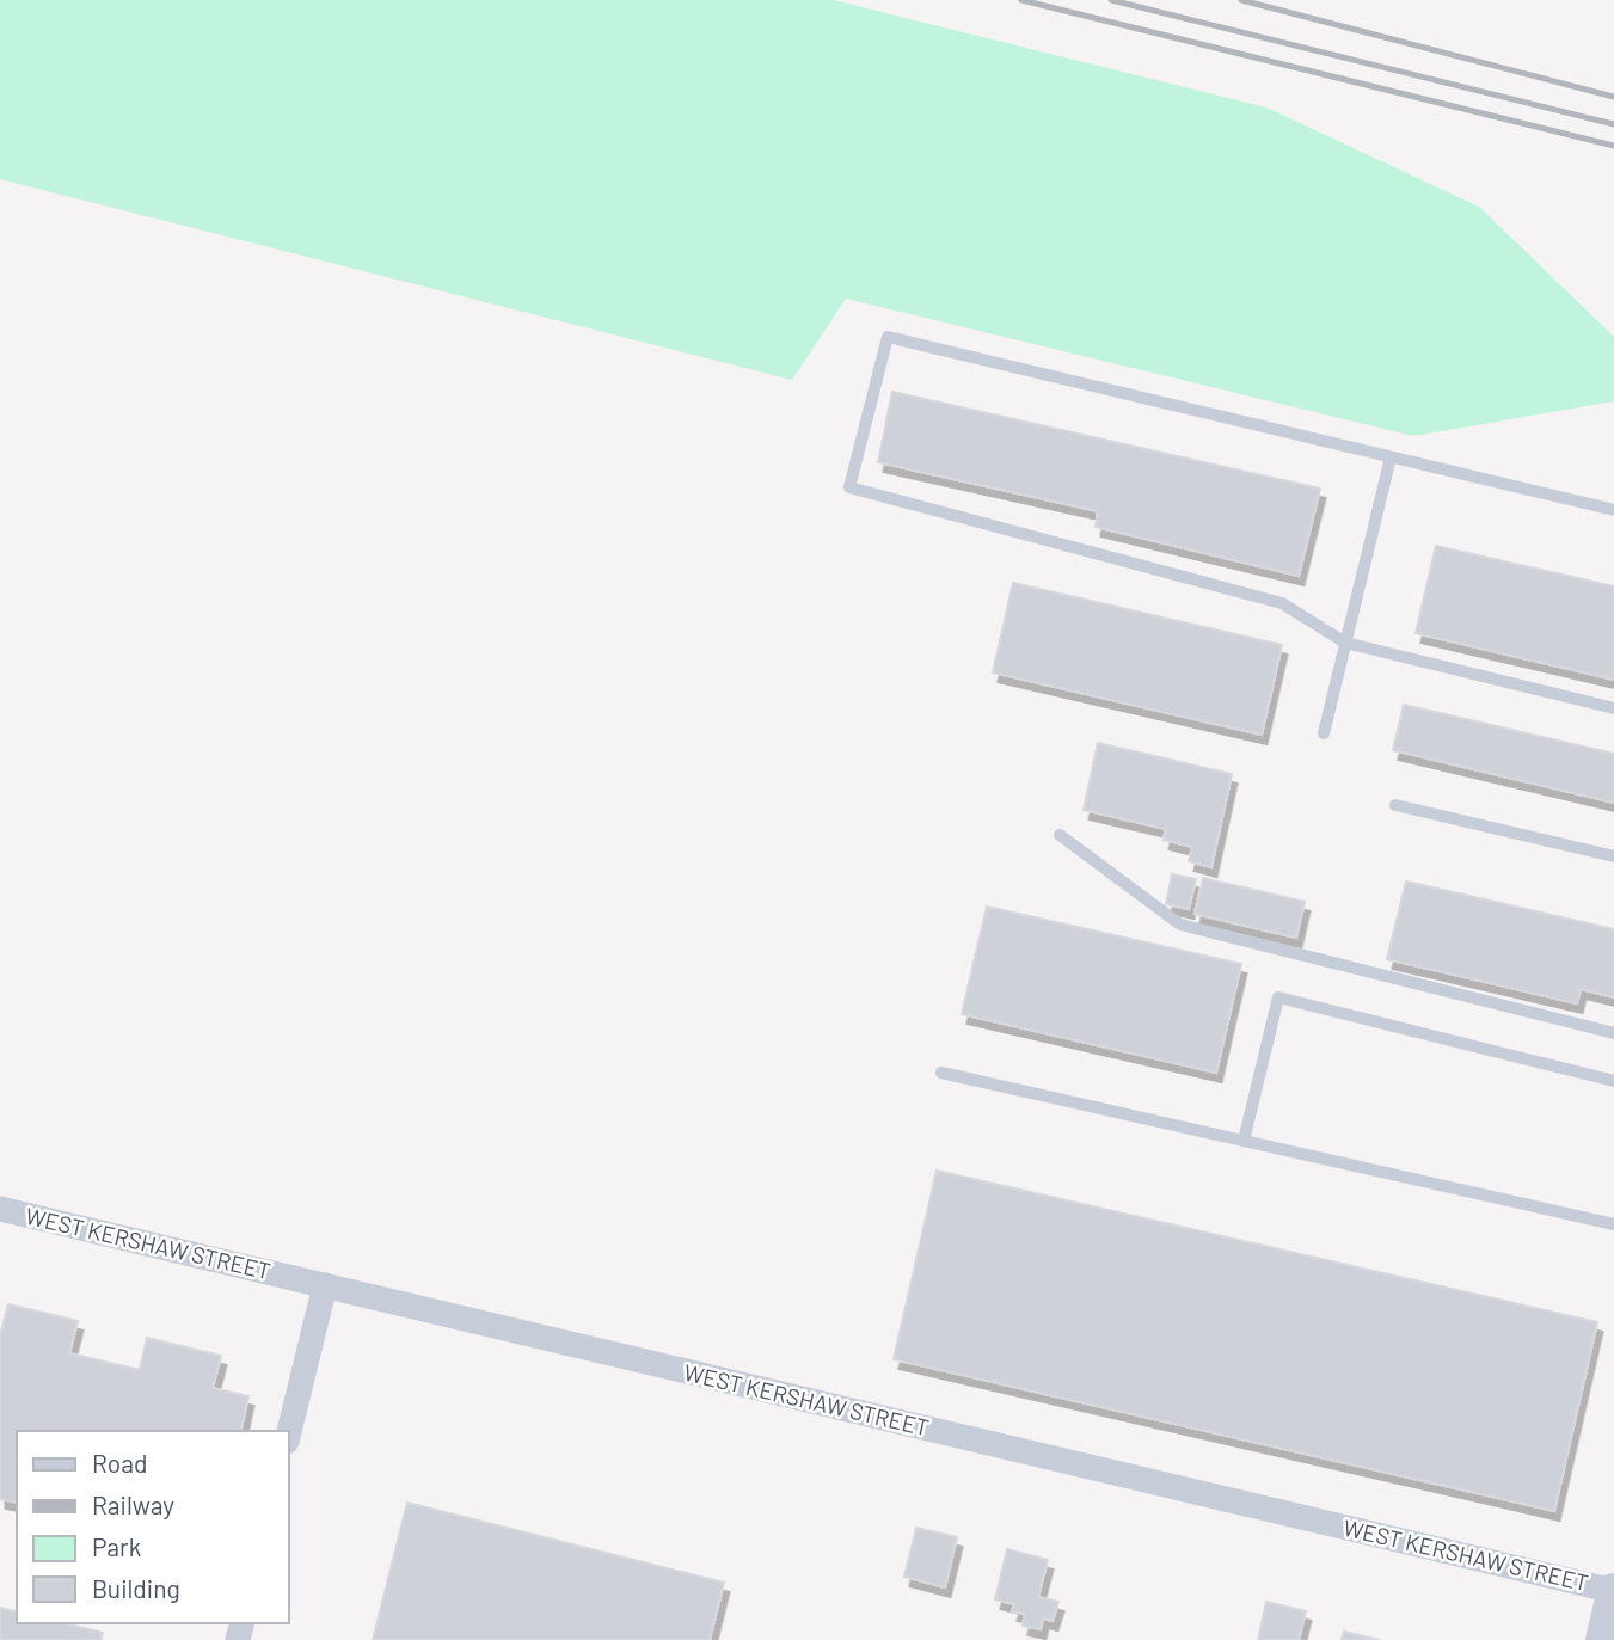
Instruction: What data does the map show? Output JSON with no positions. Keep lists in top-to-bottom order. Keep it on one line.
{"streets":{"street":["WEST KERSHAW STREET"]},"legend":["Road","Railway","Park","Building"]}
